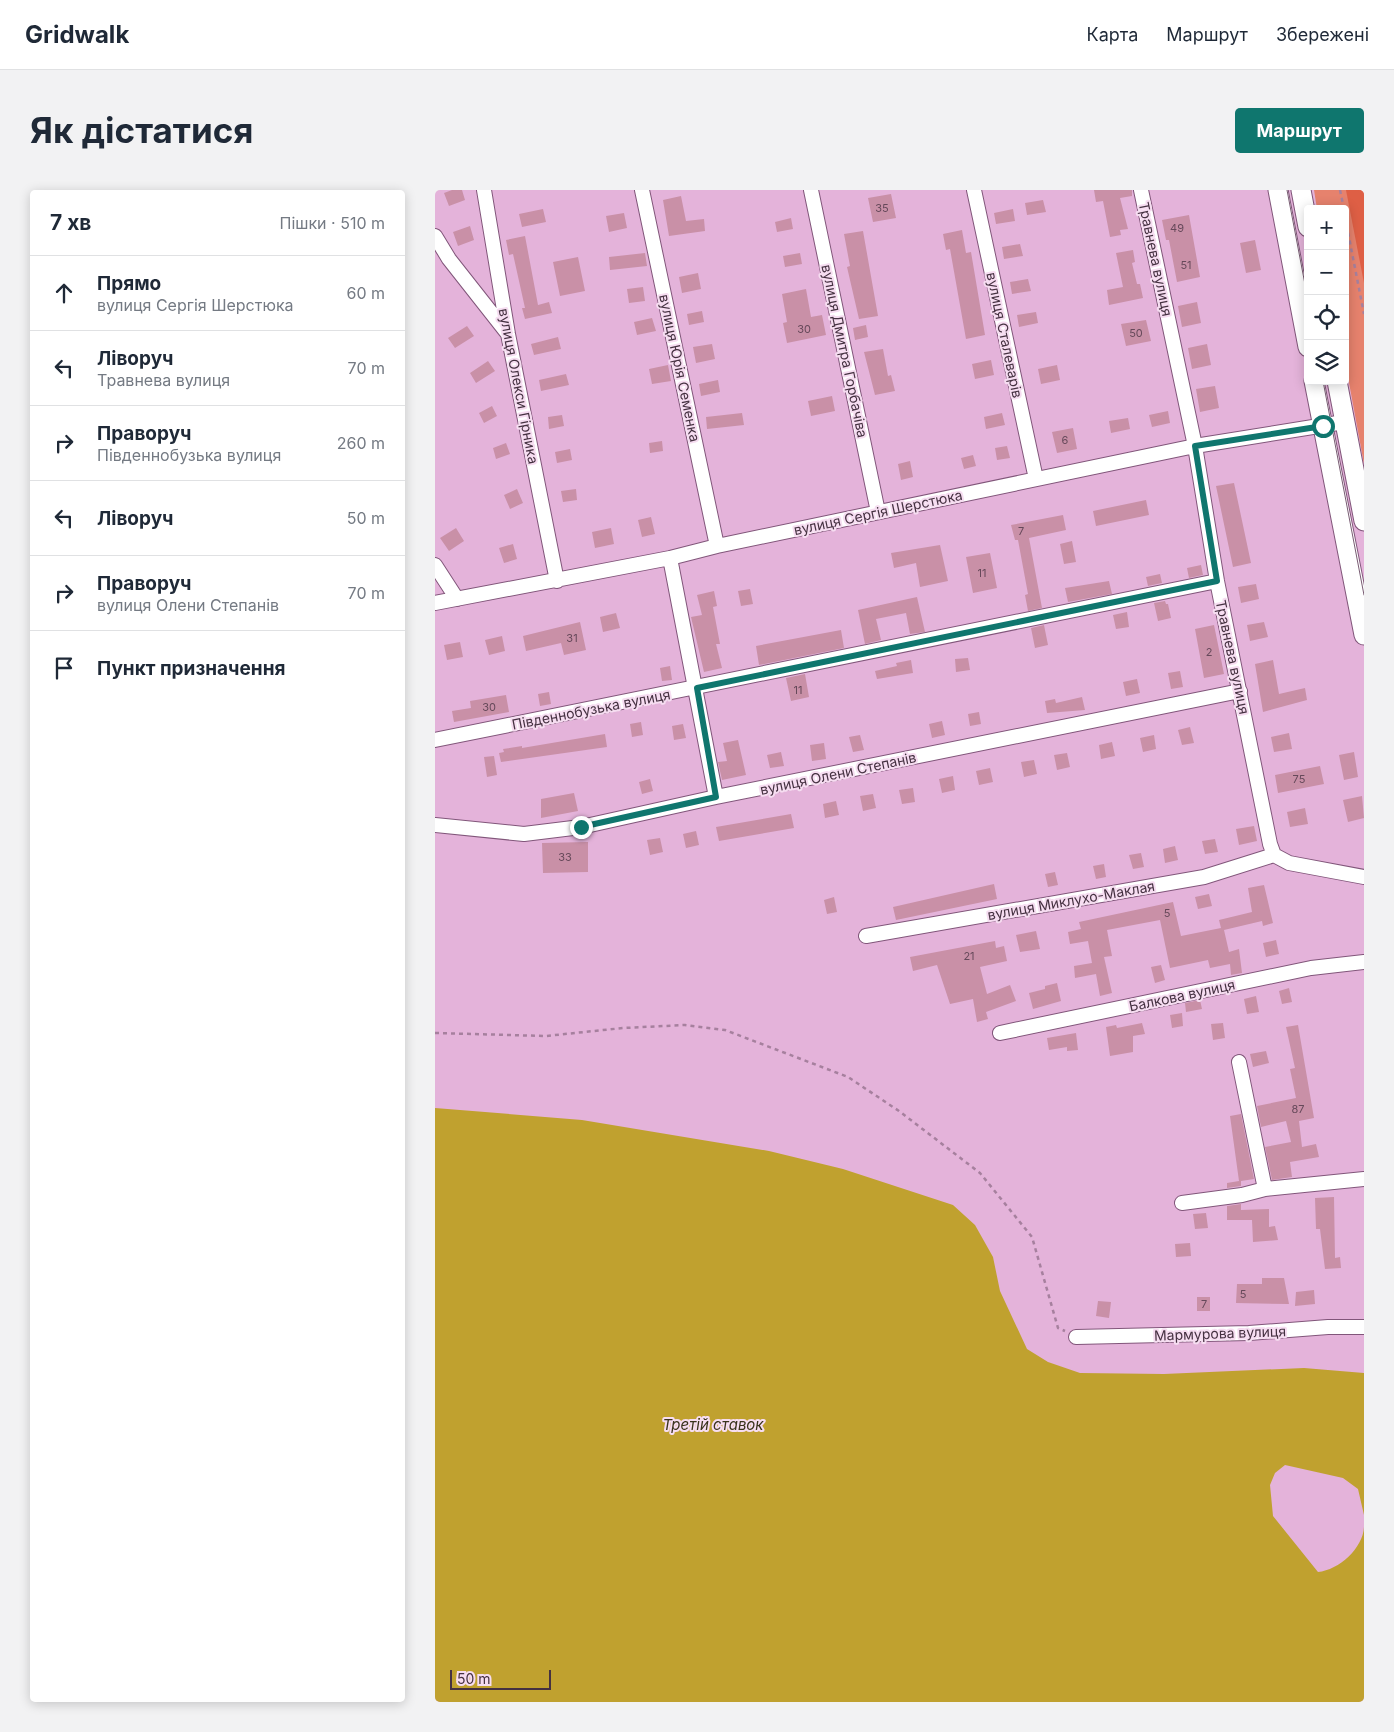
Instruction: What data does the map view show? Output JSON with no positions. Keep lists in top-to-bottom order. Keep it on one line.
{"streets":{"street":["Травнева вулиця","вулиця Сталеварів","вулиця Дмитра Горбачіва","вулиця Юрія Семенка","вулиця Олекси Гірника","вулиця Сергія Шерстюка","Південнобузька вулиця","вулиця Олени Степанів","вулиця Миклухо-Маклая","Балкова вулиця","Мармурова вулиця"]},"crossings":[["Травнева вулиця","вулиця Сергія Шерстюка"],["Травнева вулиця","Південнобузька вулиця"],["Травнева вулиця","вулиця Олени Степанів"],["Травнева вулиця","вулиця Миклухо-Маклая"],["вулиця Сталеварів","вулиця Сергія Шерстюка"],["вулиця Дмитра Горбачіва","вулиця Сергія Шерстюка"],["вулиця Юрія Семенка","вулиця Сергія Шерстюка"],["вулиця Олекси Гірника","вулиця Сергія Шерстюка"]],"water":["Третій ставок"],"house_numbers":["35","49","51","30","50","6","7","11","31","2","11","30","75","33","5","21","87","5","7"],"scale_bar":"50 m","page":{"header":"Gridwalk","nav":["Карта","Маршрут","Збережені"],"buttons":"Маршрут","title":"Як дістатися","heading":["7 хв","Пішки · 510 m"],"map_buttons":["+","−"],"list":[["Прямо","вулиця Сергія Шерстюка","60 m"],["Ліворуч","Травнева вулиця","70 m"],["Праворуч","Південнобузька вулиця","260 m"],["Ліворуч","50 m"],["Праворуч","вулиця Олени Степанів","70 m"],"Пункт призначення"],"scale":"50 m"}}
